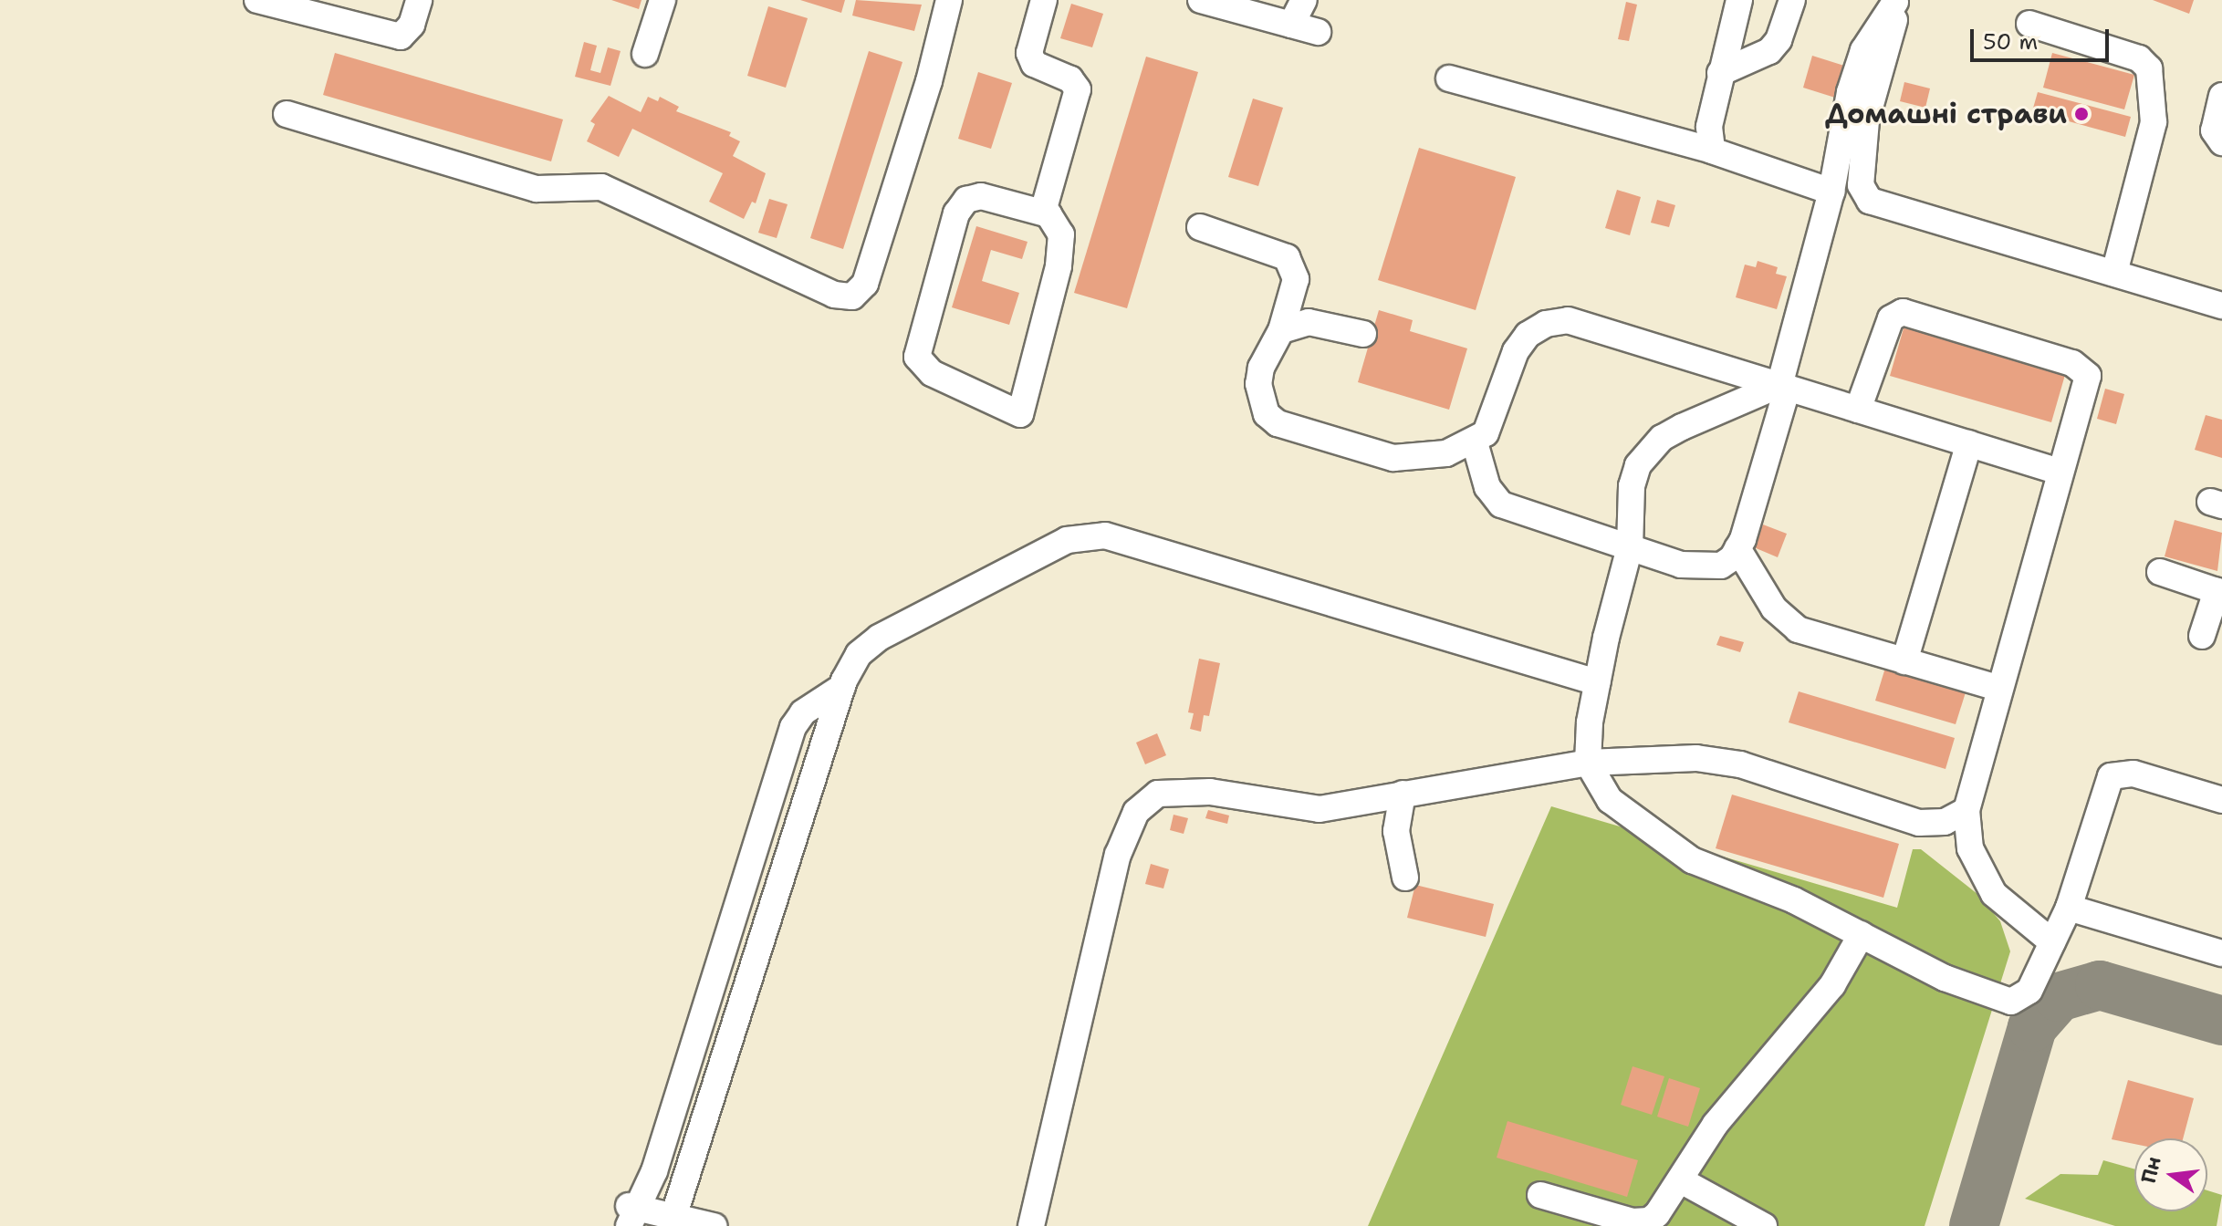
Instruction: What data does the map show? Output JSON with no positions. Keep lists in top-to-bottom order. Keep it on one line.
{"places":["Домашні страви"],"scale_bar":"50 m","north":"left"}
